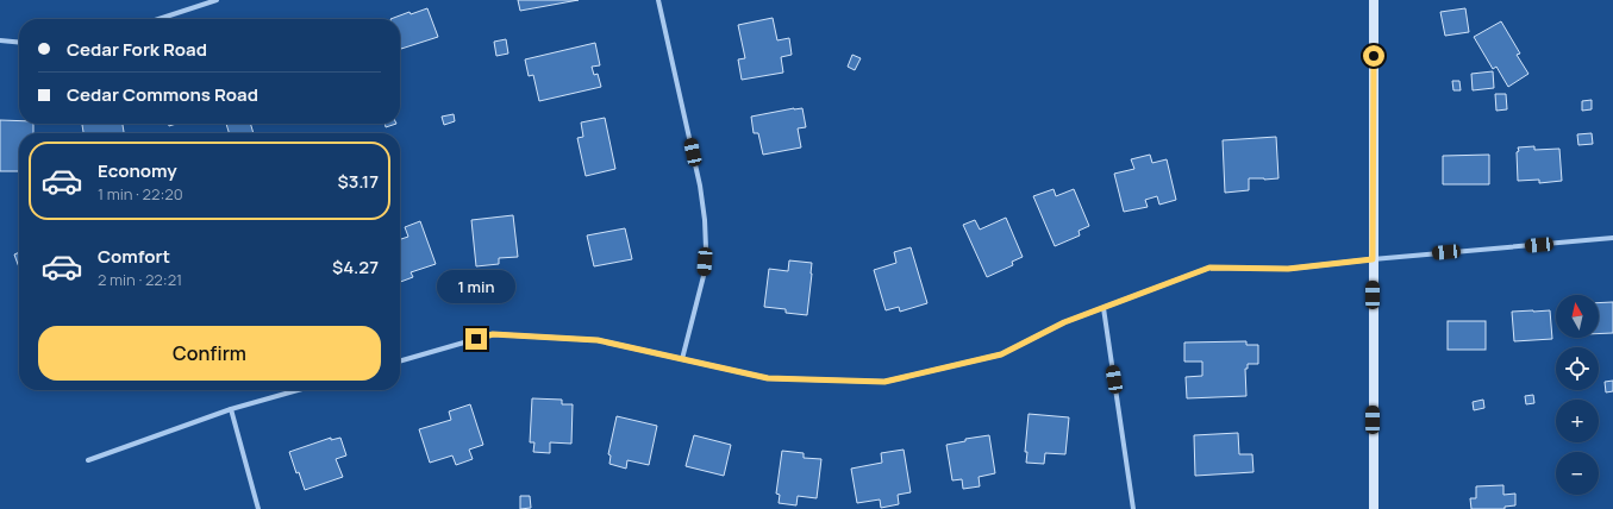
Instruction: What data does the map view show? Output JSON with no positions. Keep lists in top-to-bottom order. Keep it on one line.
{"north":"top","page":{"banner":["Cedar Fork Road","Cedar Commons Road"],"list":[{"name":"Economy","note":"1 min · 22:20","value":"$3.17"},{"name":"Comfort","note":"2 min · 22:21","value":"$4.27"}],"bubble":"1 min","map_buttons":["+","−"],"buttons":"Confirm"}}
